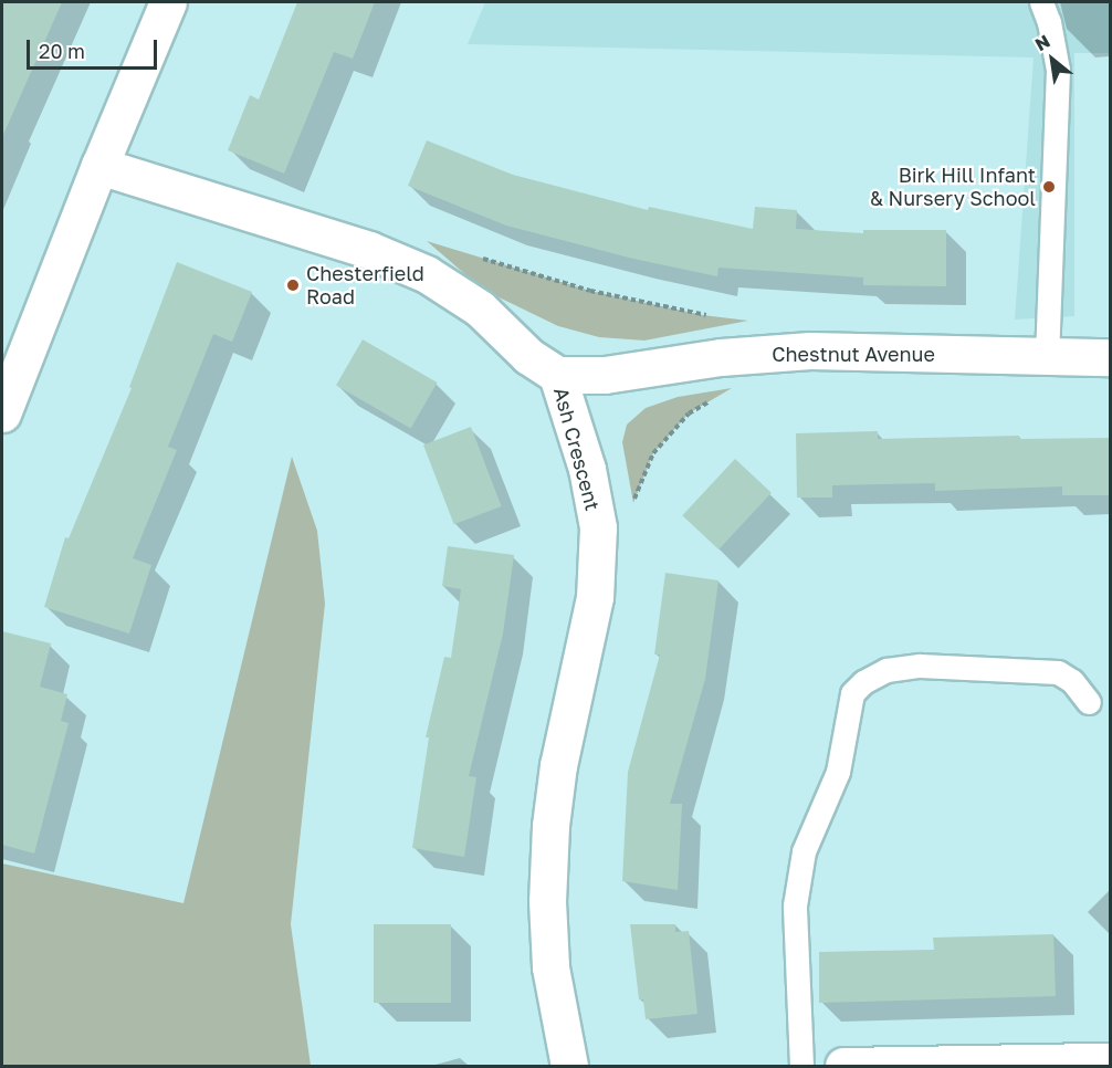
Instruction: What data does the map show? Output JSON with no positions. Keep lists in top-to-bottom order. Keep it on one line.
{"streets":{"street":["Chestnut Avenue","Ash Crescent"]},"crossings":[["Chestnut Avenue","Ash Crescent"]],"places":["Birk Hill Infant & Nursery School","Chesterfield Road"],"scale_bar":"20 m","north":"top left"}
